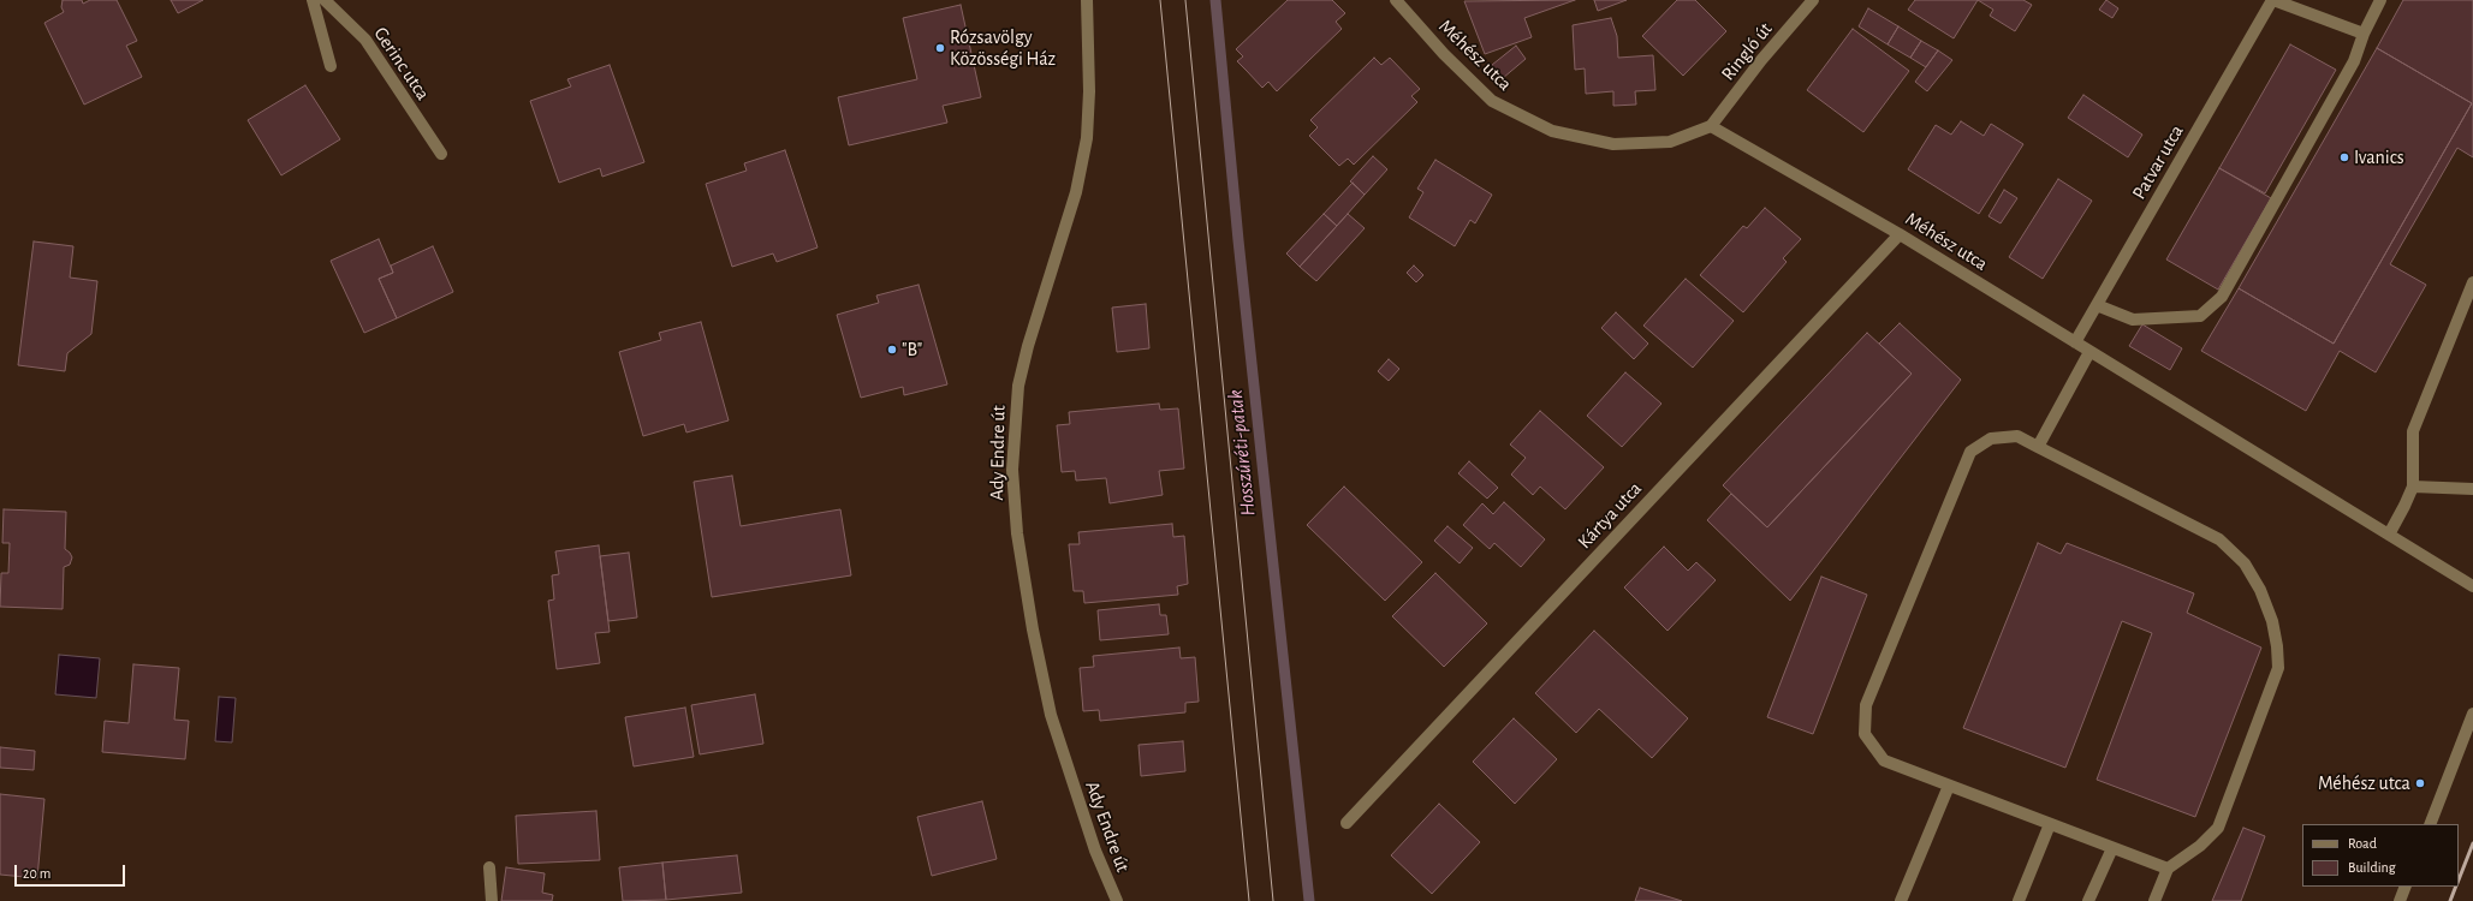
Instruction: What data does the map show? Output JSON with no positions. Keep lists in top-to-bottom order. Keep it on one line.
{"streets":{"street":["Ringló út","Méhész utca","Gerinc utca","Patvar utca","Ady Endre út","Kártya utca"]},"crossings":[["Ringló út","Méhész utca"],["Méhész utca","Patvar utca"],["Méhész utca","Kártya utca"]],"water":["Hosszúréti-patak"],"places":["Rózsavölgy Közösségi Ház","Ivanics","\"B\"","Méhész utca"],"legend":["Road","Building"],"scale_bar":"20 m"}
